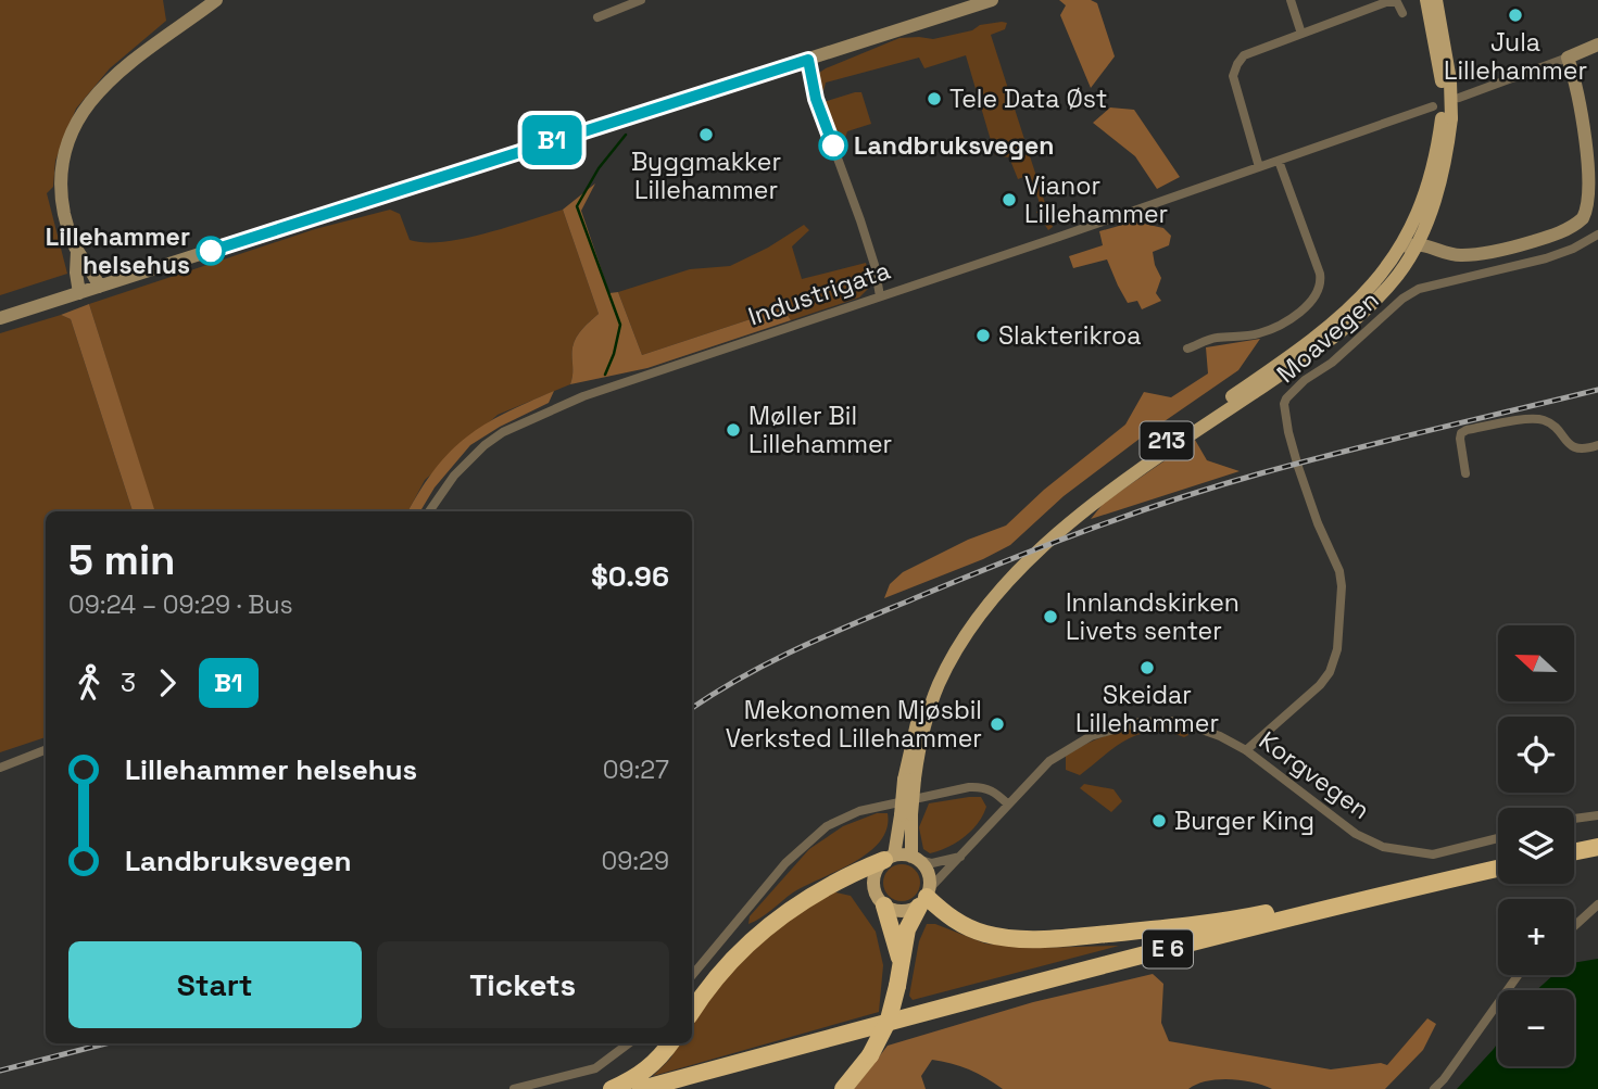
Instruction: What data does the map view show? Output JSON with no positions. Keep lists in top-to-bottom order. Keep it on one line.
{"streets":{"highway":["E 6"],"main road":["213"],"street":["Industrigata","Moavegen","Korgvegen"]},"crossings":[["Industrigata","213"],["Moavegen","Korgvegen"],["213","Korgvegen"]],"places":["Jula Lillehammer","Tele Data Øst","Byggmakker Lillehammer","Landbruksvegen","Vianor Lillehammer","Lillehammer helsehus","Slakterikroa","Møller Bil Lillehammer","Innlandskirken Livets senter","Skeidar Lillehammer","Mekonomen Mjøsbil Verksted Lillehammer","Burger King"],"lines":["bus line B1"],"north":"left","page":{"on_map":"B1","heading":["5 min","09:24 – 09:29 · Bus","$0.96"],"map_buttons":["+","−"],"legs":["3","B1"],"list":[{"name":"Lillehammer helsehus","value":"09:27"},{"name":"Landbruksvegen","value":"09:29"}],"buttons":["Start","Tickets"]}}
